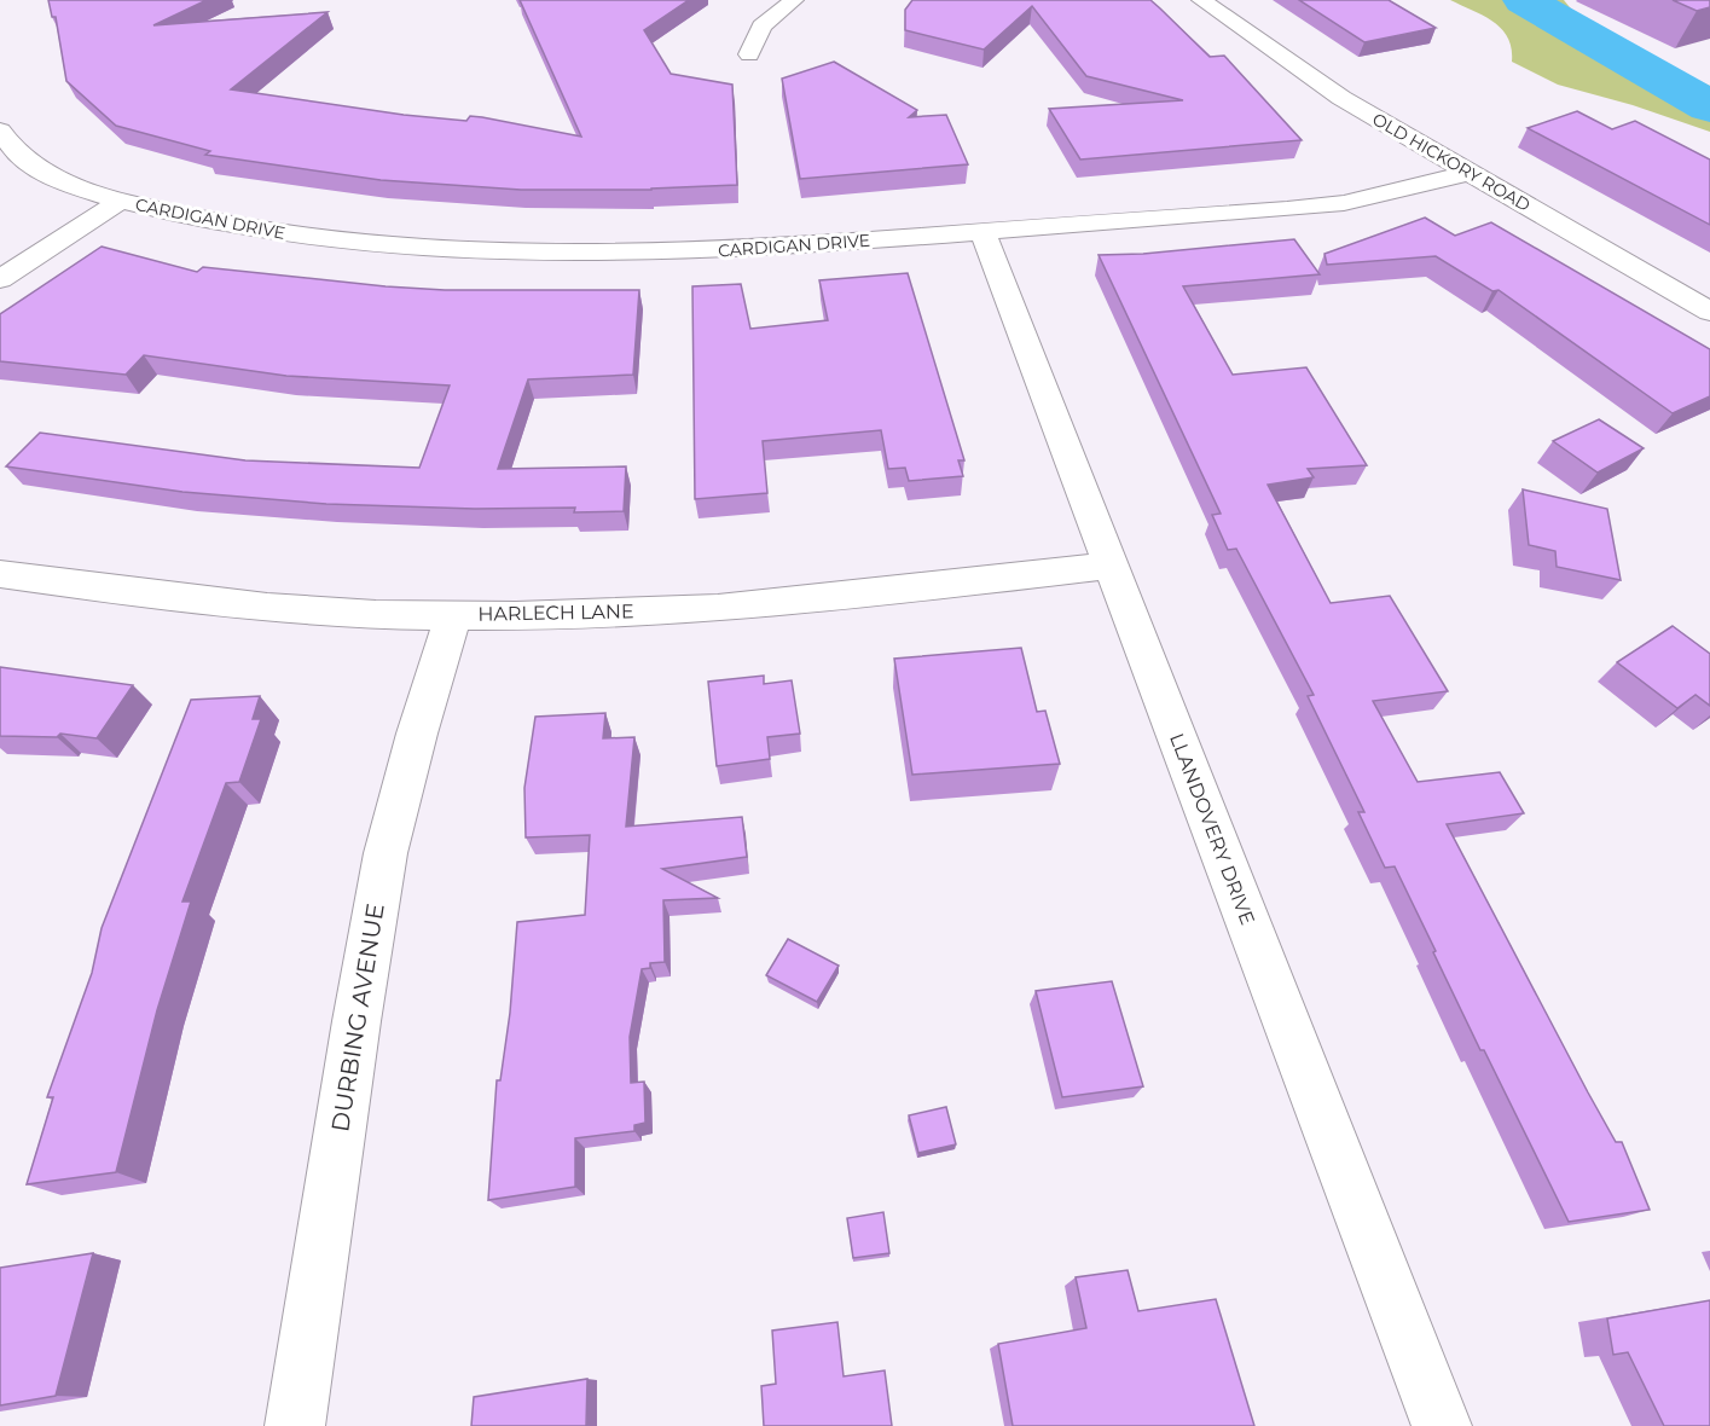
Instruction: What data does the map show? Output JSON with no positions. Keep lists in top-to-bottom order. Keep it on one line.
{"streets":{"street":["OLD HICKORY ROAD","CARDIGAN DRIVE","HARLECH LANE","LLANDOVERY DRIVE","DURBING AVENUE"]},"crossings":[["OLD HICKORY ROAD","CARDIGAN DRIVE"],["CARDIGAN DRIVE","LLANDOVERY DRIVE"],["HARLECH LANE","LLANDOVERY DRIVE"],["HARLECH LANE","DURBING AVENUE"]]}
